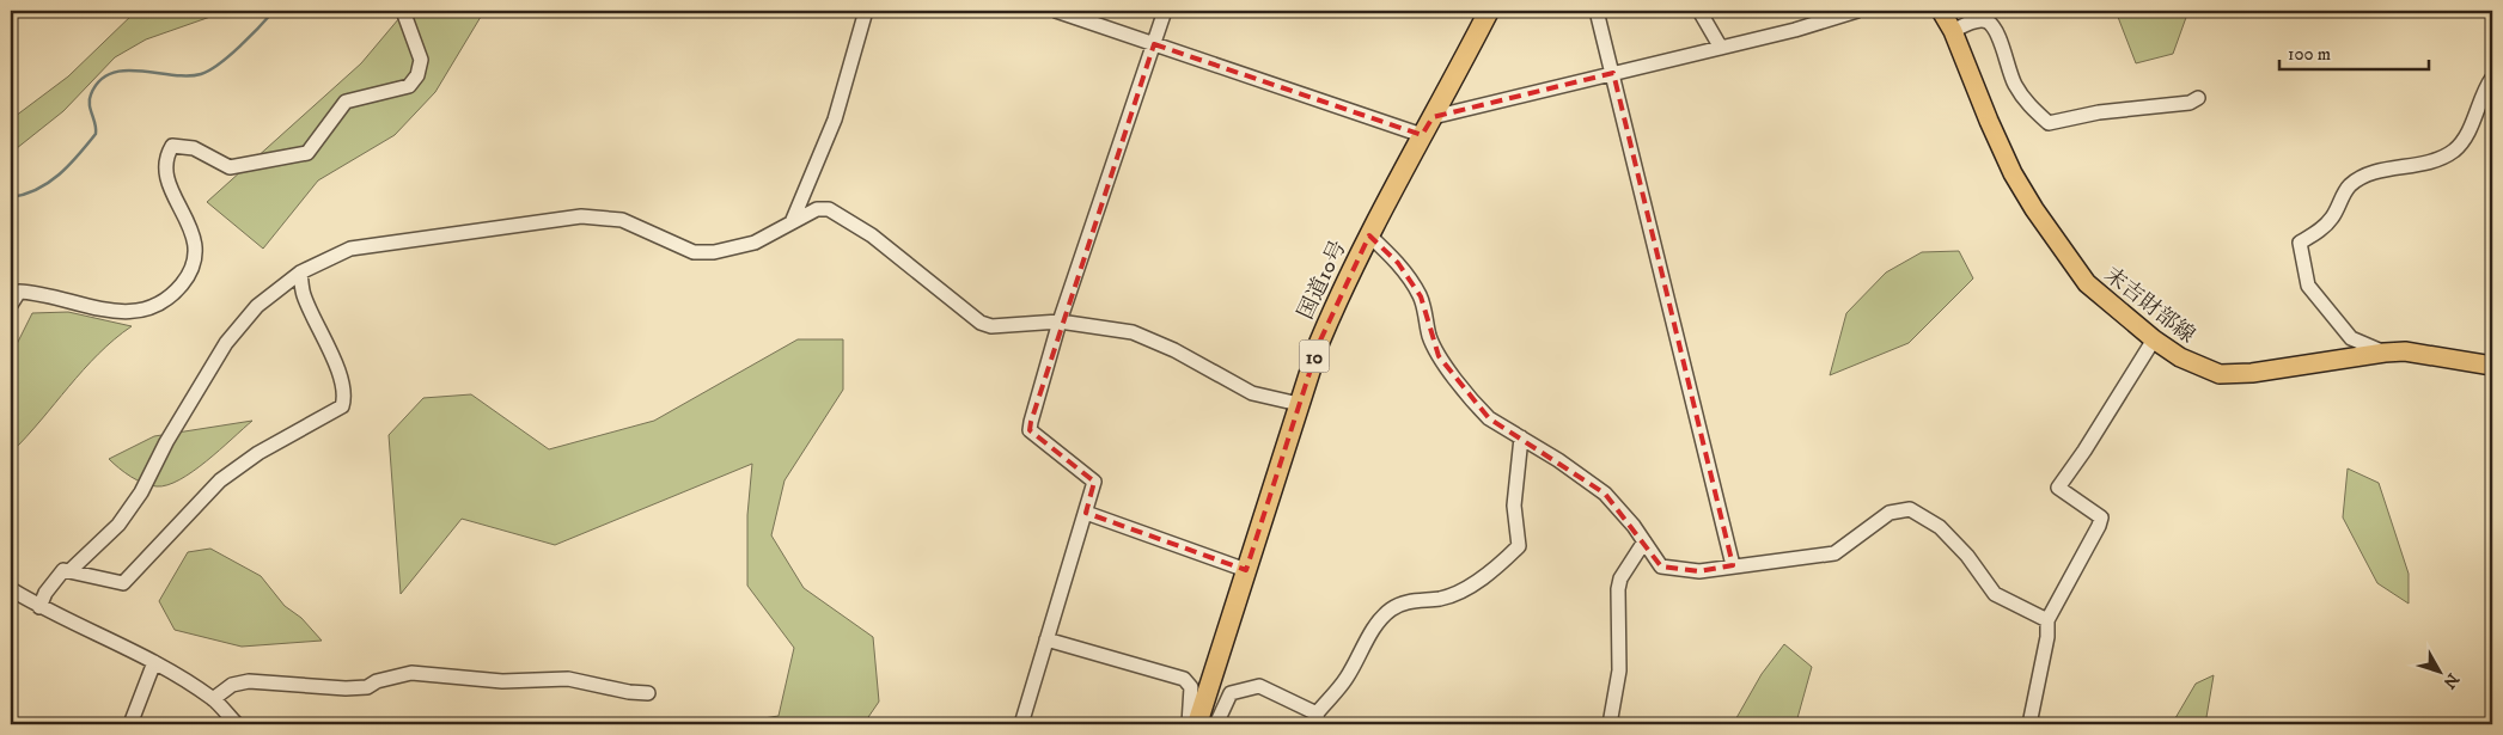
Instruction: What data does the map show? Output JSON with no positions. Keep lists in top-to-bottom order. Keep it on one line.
{"streets":{"highway":["国道10号","10"],"main road":["末吉財部線"]},"scale_bar":"100 m","north":"bottom right"}
